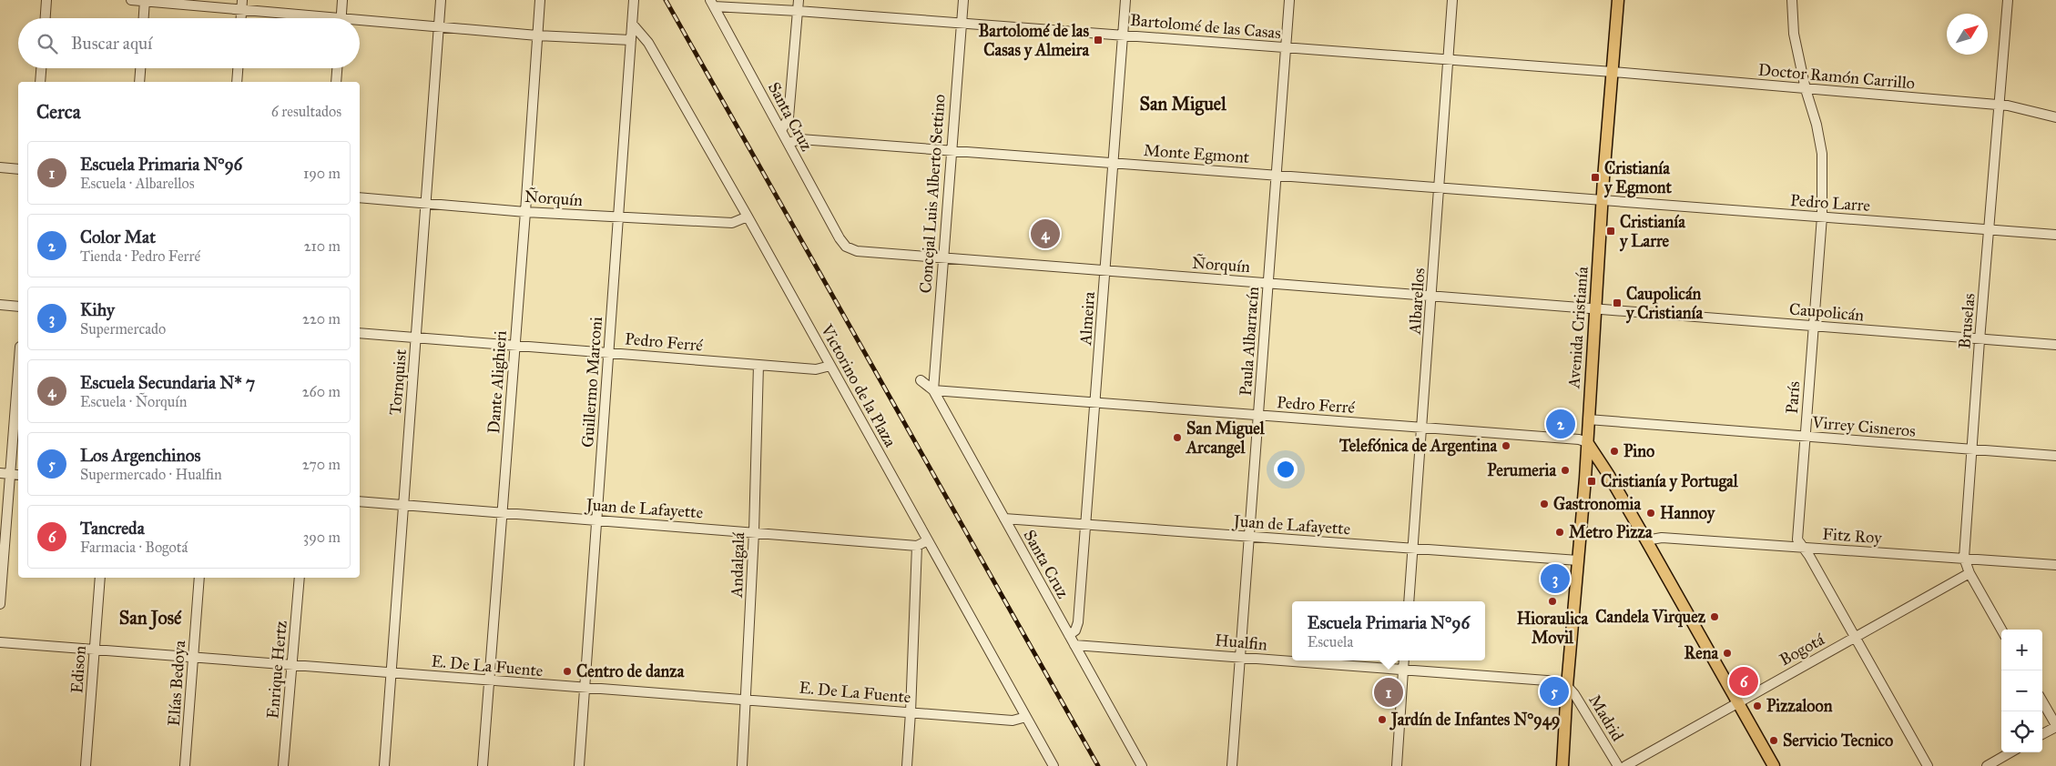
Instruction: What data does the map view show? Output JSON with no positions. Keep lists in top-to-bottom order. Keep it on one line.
{"streets":{"main road":["Avenida Cristianía"],"street":["Bartolomé de las Casas","Doctor Ramón Carrillo","Santa Cruz","Monte Egmont","Concejal Luis Alberto Settino","Ñorquín","Pedro Larre","Albarellos","Caupolicán","Almeira","Bruselas","Paula Albarracín","Pedro Ferré","Tornquist","Dante Alighieri","Guillermo Marconi","Victorino de la Plaza","París","Virrey Cisneros","Juan de Lafayette","Fitz Roy","Andalgalá","Hualfin","Bogotá","E. De La Fuente","Edison","Enrique Hertz","Elías Bedoya","Madrid"]},"crossings":[["Bartolomé de las Casas","Doctor Ramón Carrillo"],["Bartolomé de las Casas","Santa Cruz"],["Bartolomé de las Casas","Concejal Luis Alberto Settino"],["Bartolomé de las Casas","Albarellos"],["Bartolomé de las Casas","Almeira"],["Bartolomé de las Casas","Avenida Cristianía"],["Bartolomé de las Casas","Paula Albarracín"],["Doctor Ramón Carrillo","Bruselas"],["Doctor Ramón Carrillo","Avenida Cristianía"],["Doctor Ramón Carrillo","París"],["Santa Cruz","Monte Egmont"],["Santa Cruz","Concejal Luis Alberto Settino"],["Santa Cruz","Ñorquín"],["Santa Cruz","Almeira"],["Santa Cruz","Pedro Ferré"],["Santa Cruz","Juan de Lafayette"],["Santa Cruz","Hualfin"],["Monte Egmont","Concejal Luis Alberto Settino"],["Monte Egmont","Pedro Larre"],["Monte Egmont","Albarellos"],["Monte Egmont","Almeira"],["Monte Egmont","Avenida Cristianía"],["Monte Egmont","Paula Albarracín"],["Concejal Luis Alberto Settino","Ñorquín"],["Concejal Luis Alberto Settino","Pedro Ferré"],["Ñorquín","Albarellos"],["Ñorquín","Caupolicán"],["Ñorquín","Almeira"],["Ñorquín","Avenida Cristianía"],["Ñorquín","Paula Albarracín"],["Ñorquín","Tornquist"],["Ñorquín","Dante Alighieri"],["Ñorquín","Guillermo Marconi"],["Ñorquín","Victorino de la Plaza"],["Pedro Larre","Bruselas"],["Pedro Larre","Avenida Cristianía"],["Pedro Larre","París"],["Albarellos","Pedro Ferré"],["Albarellos","Juan de Lafayette"],["Caupolicán","Bruselas"],["Caupolicán","Avenida Cristianía"],["Caupolicán","París"],["Almeira","Pedro Ferré"],["Almeira","Juan de Lafayette"],["Bruselas","Virrey Cisneros"],["Bruselas","Fitz Roy"],["Bruselas","Bogotá"],["Avenida Cristianía","Pedro Ferré"],["Avenida Cristianía","Virrey Cisneros"],["Avenida Cristianía","Juan de Lafayette"],["Avenida Cristianía","Hualfin"],["Avenida Cristianía","Madrid"],["Paula Albarracín","Pedro Ferré"],["Paula Albarracín","Juan de Lafayette"],["Paula Albarracín","Hualfin"],["Pedro Ferré","Tornquist"],["Pedro Ferré","Dante Alighieri"],["Pedro Ferré","Guillermo Marconi"],["Pedro Ferré","Victorino de la Plaza"],["Pedro Ferré","Andalgalá"],["Tornquist","Juan de Lafayette"],["Tornquist","E. De La Fuente"],["Dante Alighieri","Juan de Lafayette"],["Dante Alighieri","E. De La Fuente"],["Guillermo Marconi","Victorino de la Plaza"],["Guillermo Marconi","Juan de Lafayette"],["Guillermo Marconi","E. De La Fuente"],["Victorino de la Plaza","Juan de Lafayette"],["Victorino de la Plaza","E. De La Fuente"],["París","Virrey Cisneros"],["París","Fitz Roy"],["París","Bogotá"],["Juan de Lafayette","Andalgalá"],["Andalgalá","E. De La Fuente"],["Hualfin","Madrid"],["E. De La Fuente","Edison"],["E. De La Fuente","Enrique Hertz"],["E. De La Fuente","Elías Bedoya"]],"districts":["San Miguel","San José"],"places":{"transit":["Bartolomé de las Casas y Almeira","Cristianía y Egmont","Cristianía y Larre","Caupolicán y Cristianía","Cristianía y Portugal"],"other":["San Miguel Arcangel","Telefónica de Argentina","Pino","Perumeria","Gastronomia","Hannoy","Metro Pizza","Hioraulica Movil","Candela Virquez","Rena","Centro de danza","Pizzaloon","Jardín de Infantes N°949","Servicio Tecnico"]},"north":"top right","page":{"search":"Buscar aquí","heading":["Cerca","6 resultados"],"list":[{"mark":"1","name":"Escuela Primaria N°96","note":"Escuela · Albarellos","value":"190 m"},{"mark":"2","name":"Color Mat","note":"Tienda · Pedro Ferré","value":"210 m"},{"mark":"3","name":"Kihy","note":"Supermercado","value":"220 m"},{"mark":"4","name":"Escuela Secundaria N* 7","note":"Escuela · Ñorquín","value":"260 m"},{"mark":"5","name":"Los Argenchinos","note":"Supermercado · Hualfin","value":"270 m"},{"mark":"6","name":"Tancreda","note":"Farmacia · Bogotá","value":"390 m"}],"pins":["4","2","3","6","5","1"],"popup":["Escuela Primaria N°96","Escuela"],"map_buttons":["+","−"]}}
